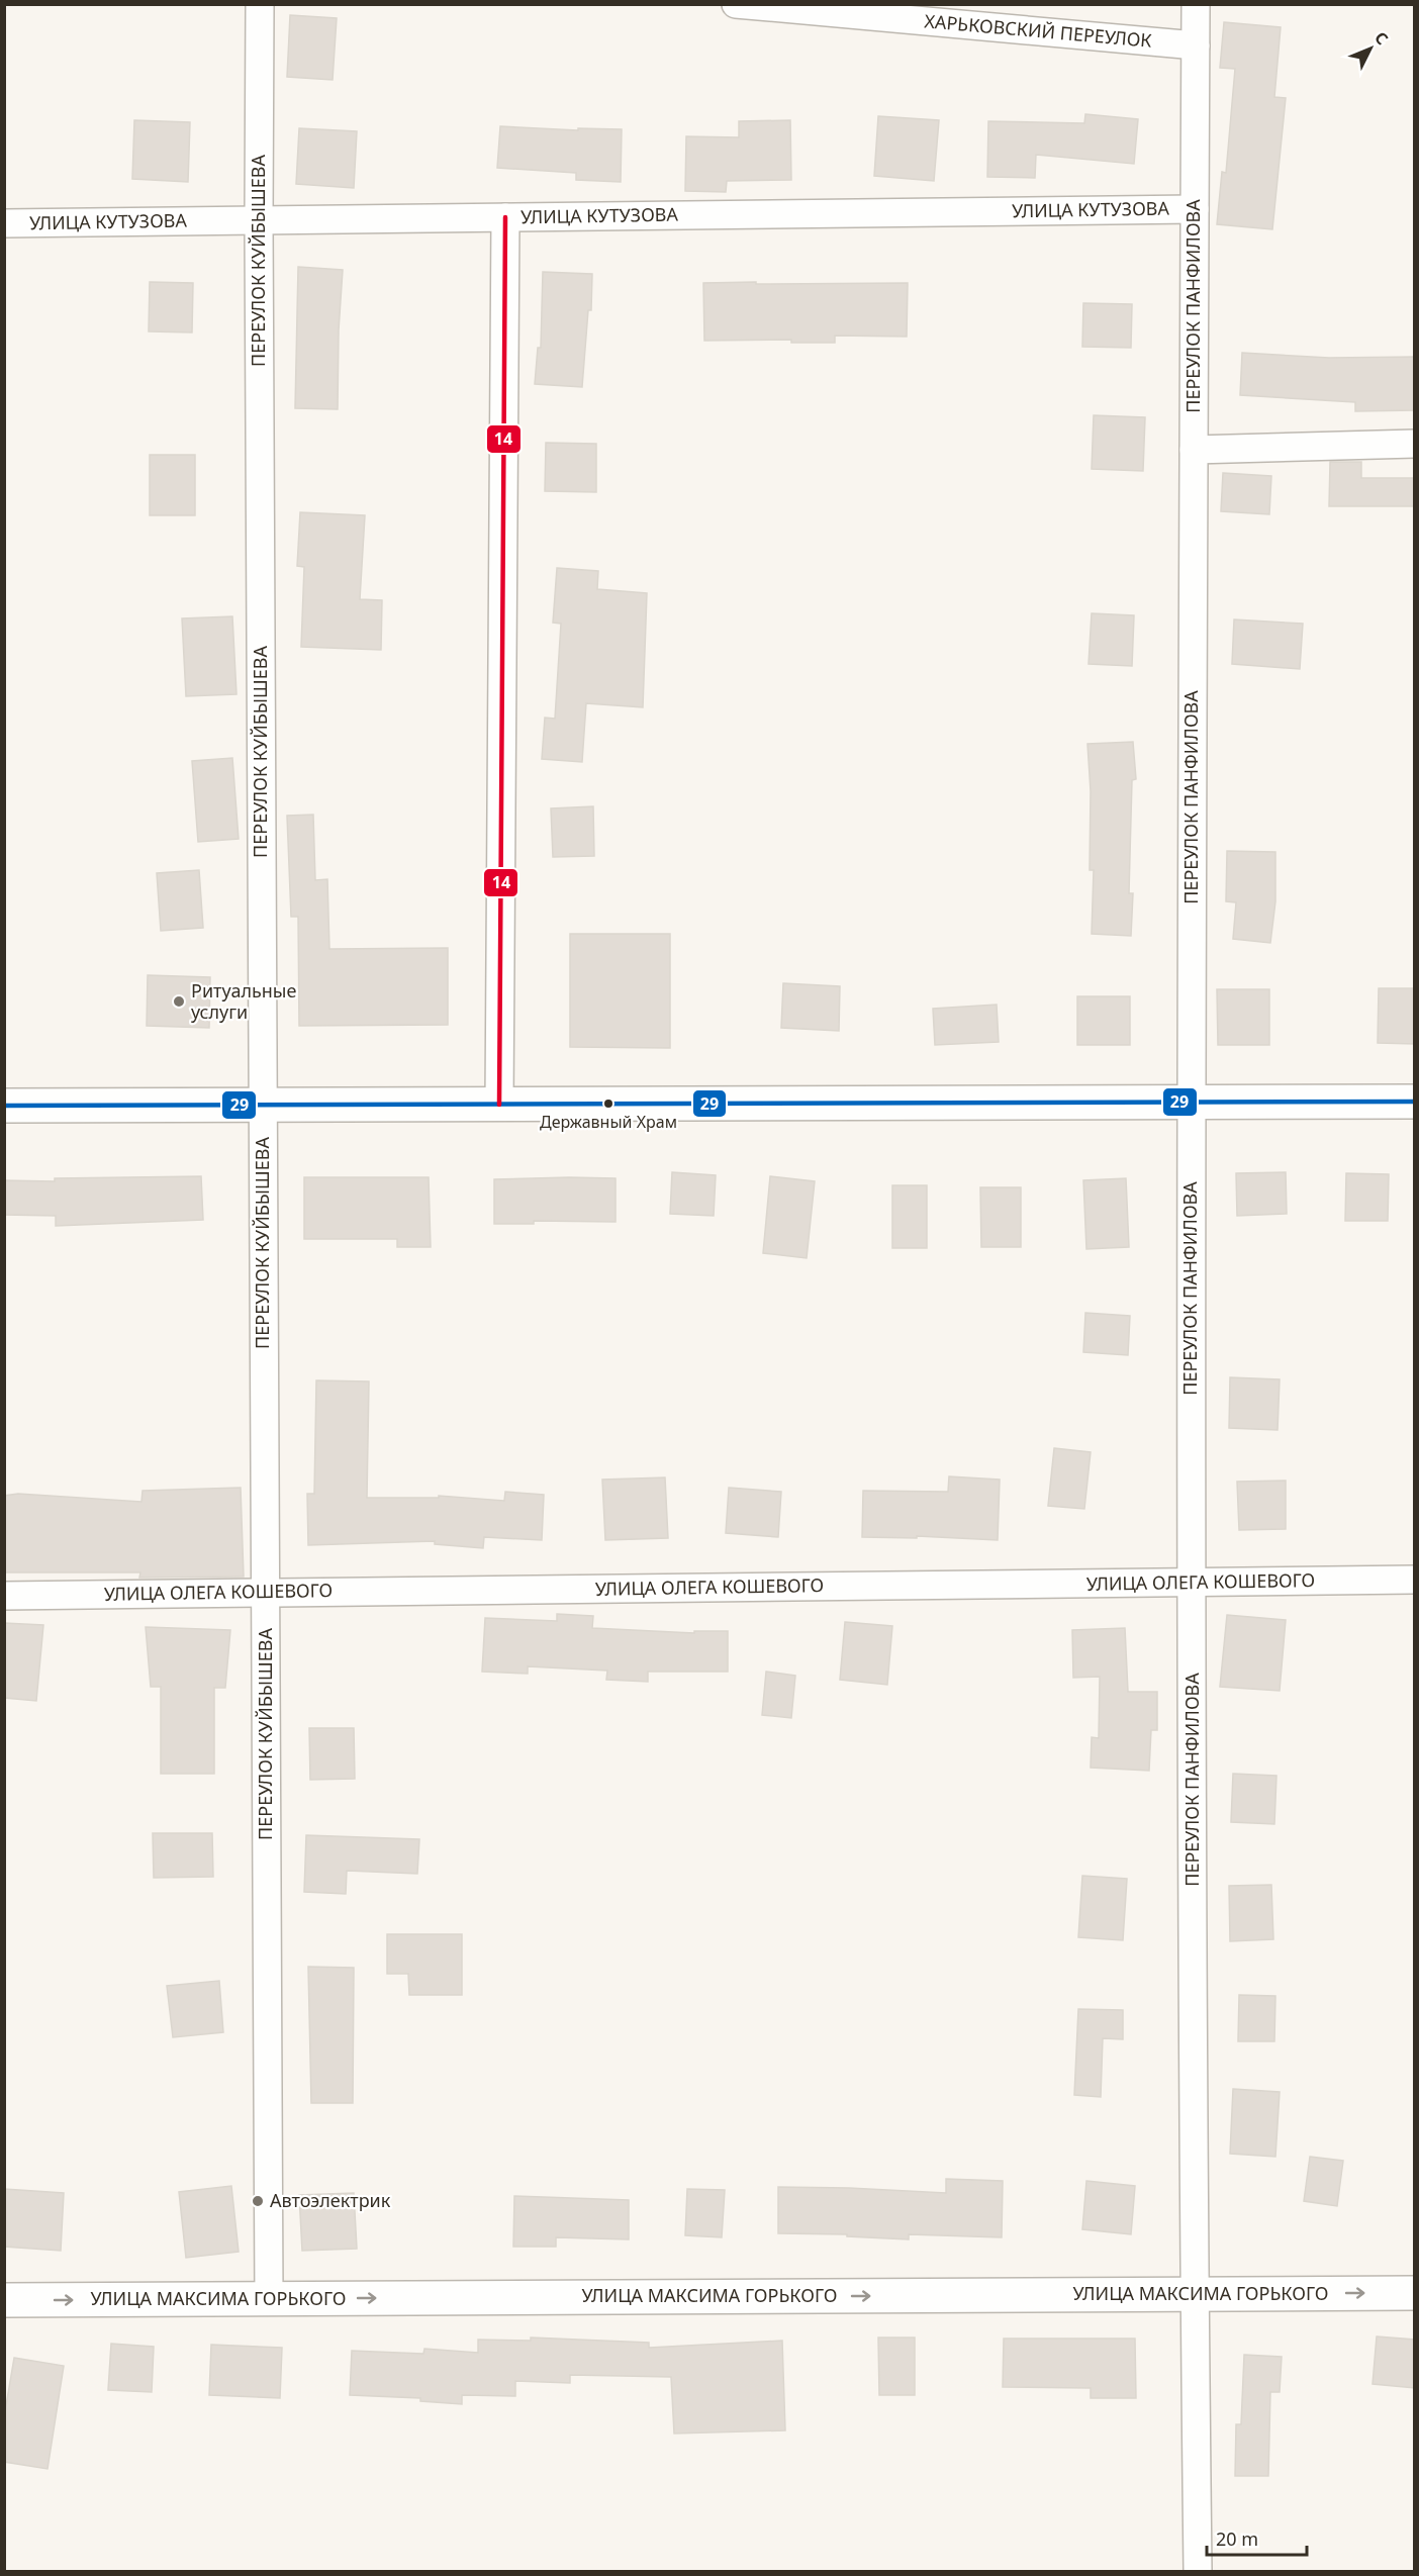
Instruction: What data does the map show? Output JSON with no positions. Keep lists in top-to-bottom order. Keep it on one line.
{"streets":{"main road":["УЛИЦА МАКСИМА ГОРЬКОГО"],"street":["ХАРЬКОВСКИЙ ПЕРЕУЛОК","УЛИЦА КУТУЗОВА","ПЕРЕУЛОК КУЙБЫШЕВА","ПЕРЕУЛОК ПАНФИЛОВА","УЛИЦА ОЛЕГА КОШЕВОГО"]},"crossings":[["ХАРЬКОВСКИЙ ПЕРЕУЛОК","ПЕРЕУЛОК ПАНФИЛОВА"],["УЛИЦА КУТУЗОВА","ПЕРЕУЛОК КУЙБЫШЕВА"],["УЛИЦА КУТУЗОВА","ПЕРЕУЛОК ПАНФИЛОВА"],["ПЕРЕУЛОК КУЙБЫШЕВА","УЛИЦА ОЛЕГА КОШЕВОГО"],["ПЕРЕУЛОК КУЙБЫШЕВА","УЛИЦА МАКСИМА ГОРЬКОГО"],["ПЕРЕУЛОК ПАНФИЛОВА","УЛИЦА ОЛЕГА КОШЕВОГО"],["ПЕРЕУЛОК ПАНФИЛОВА","УЛИЦА МАКСИМА ГОРЬКОГО"]],"one_way":["УЛИЦА МАКСИМА ГОРЬКОГО"],"places":["Ритуальные услуги","Державный Храм","Автоэлектрик"],"lines":["transit line 14","transit line 29"],"scale_bar":"20 m","north":"top right"}
